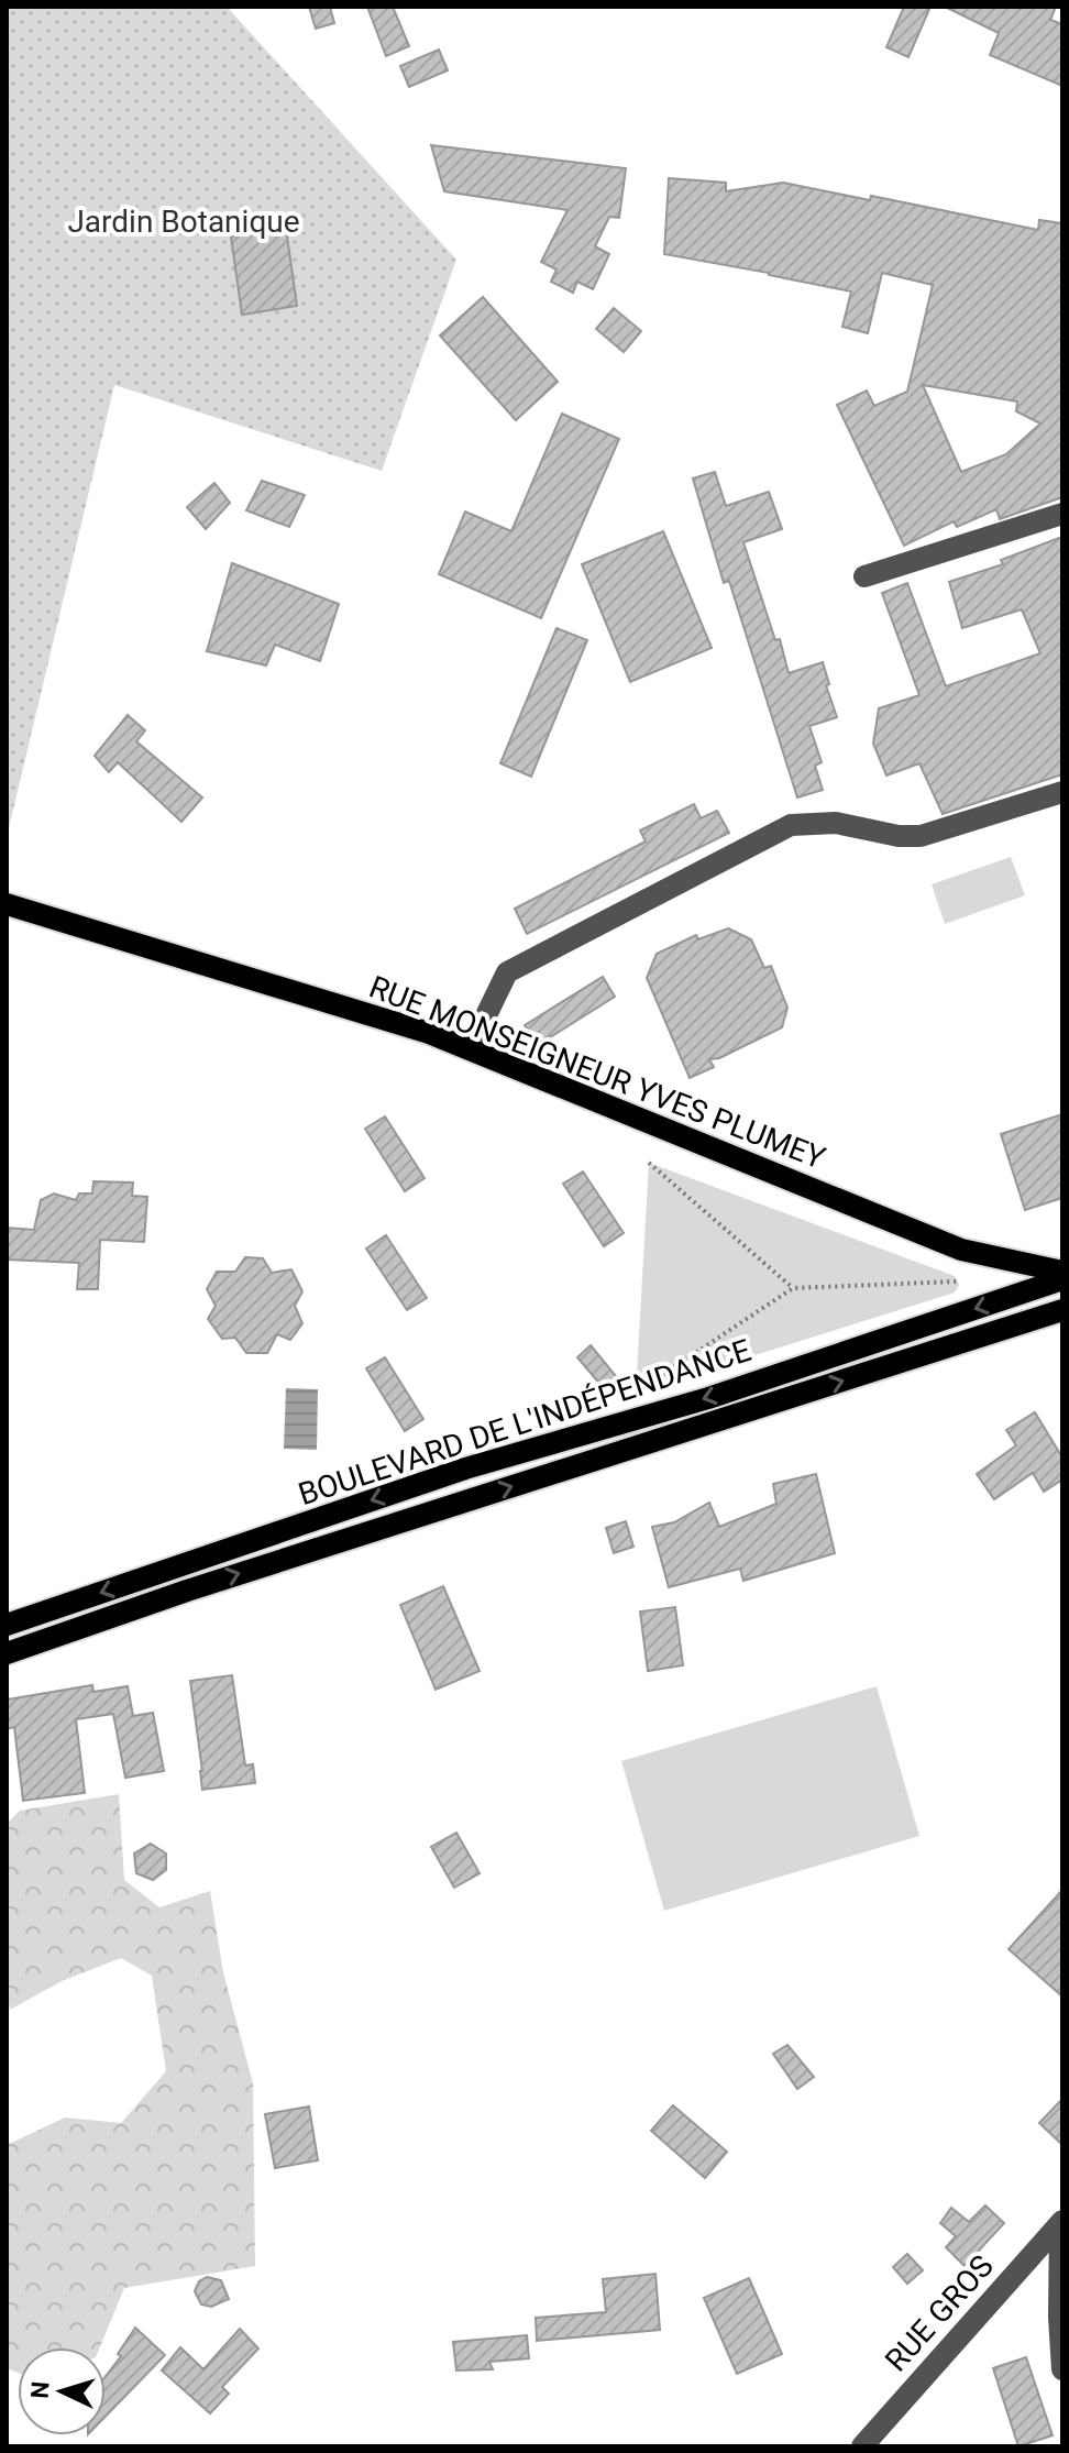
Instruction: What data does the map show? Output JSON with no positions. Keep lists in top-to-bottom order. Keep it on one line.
{"streets":{"main road":["RUE MONSEIGNEUR YVES PLUMEY","BOULEVARD DE L'INDÉPENDANCE"],"street":["RUE GROS"]},"parks":["Jardin Botanique"],"north":"left"}
